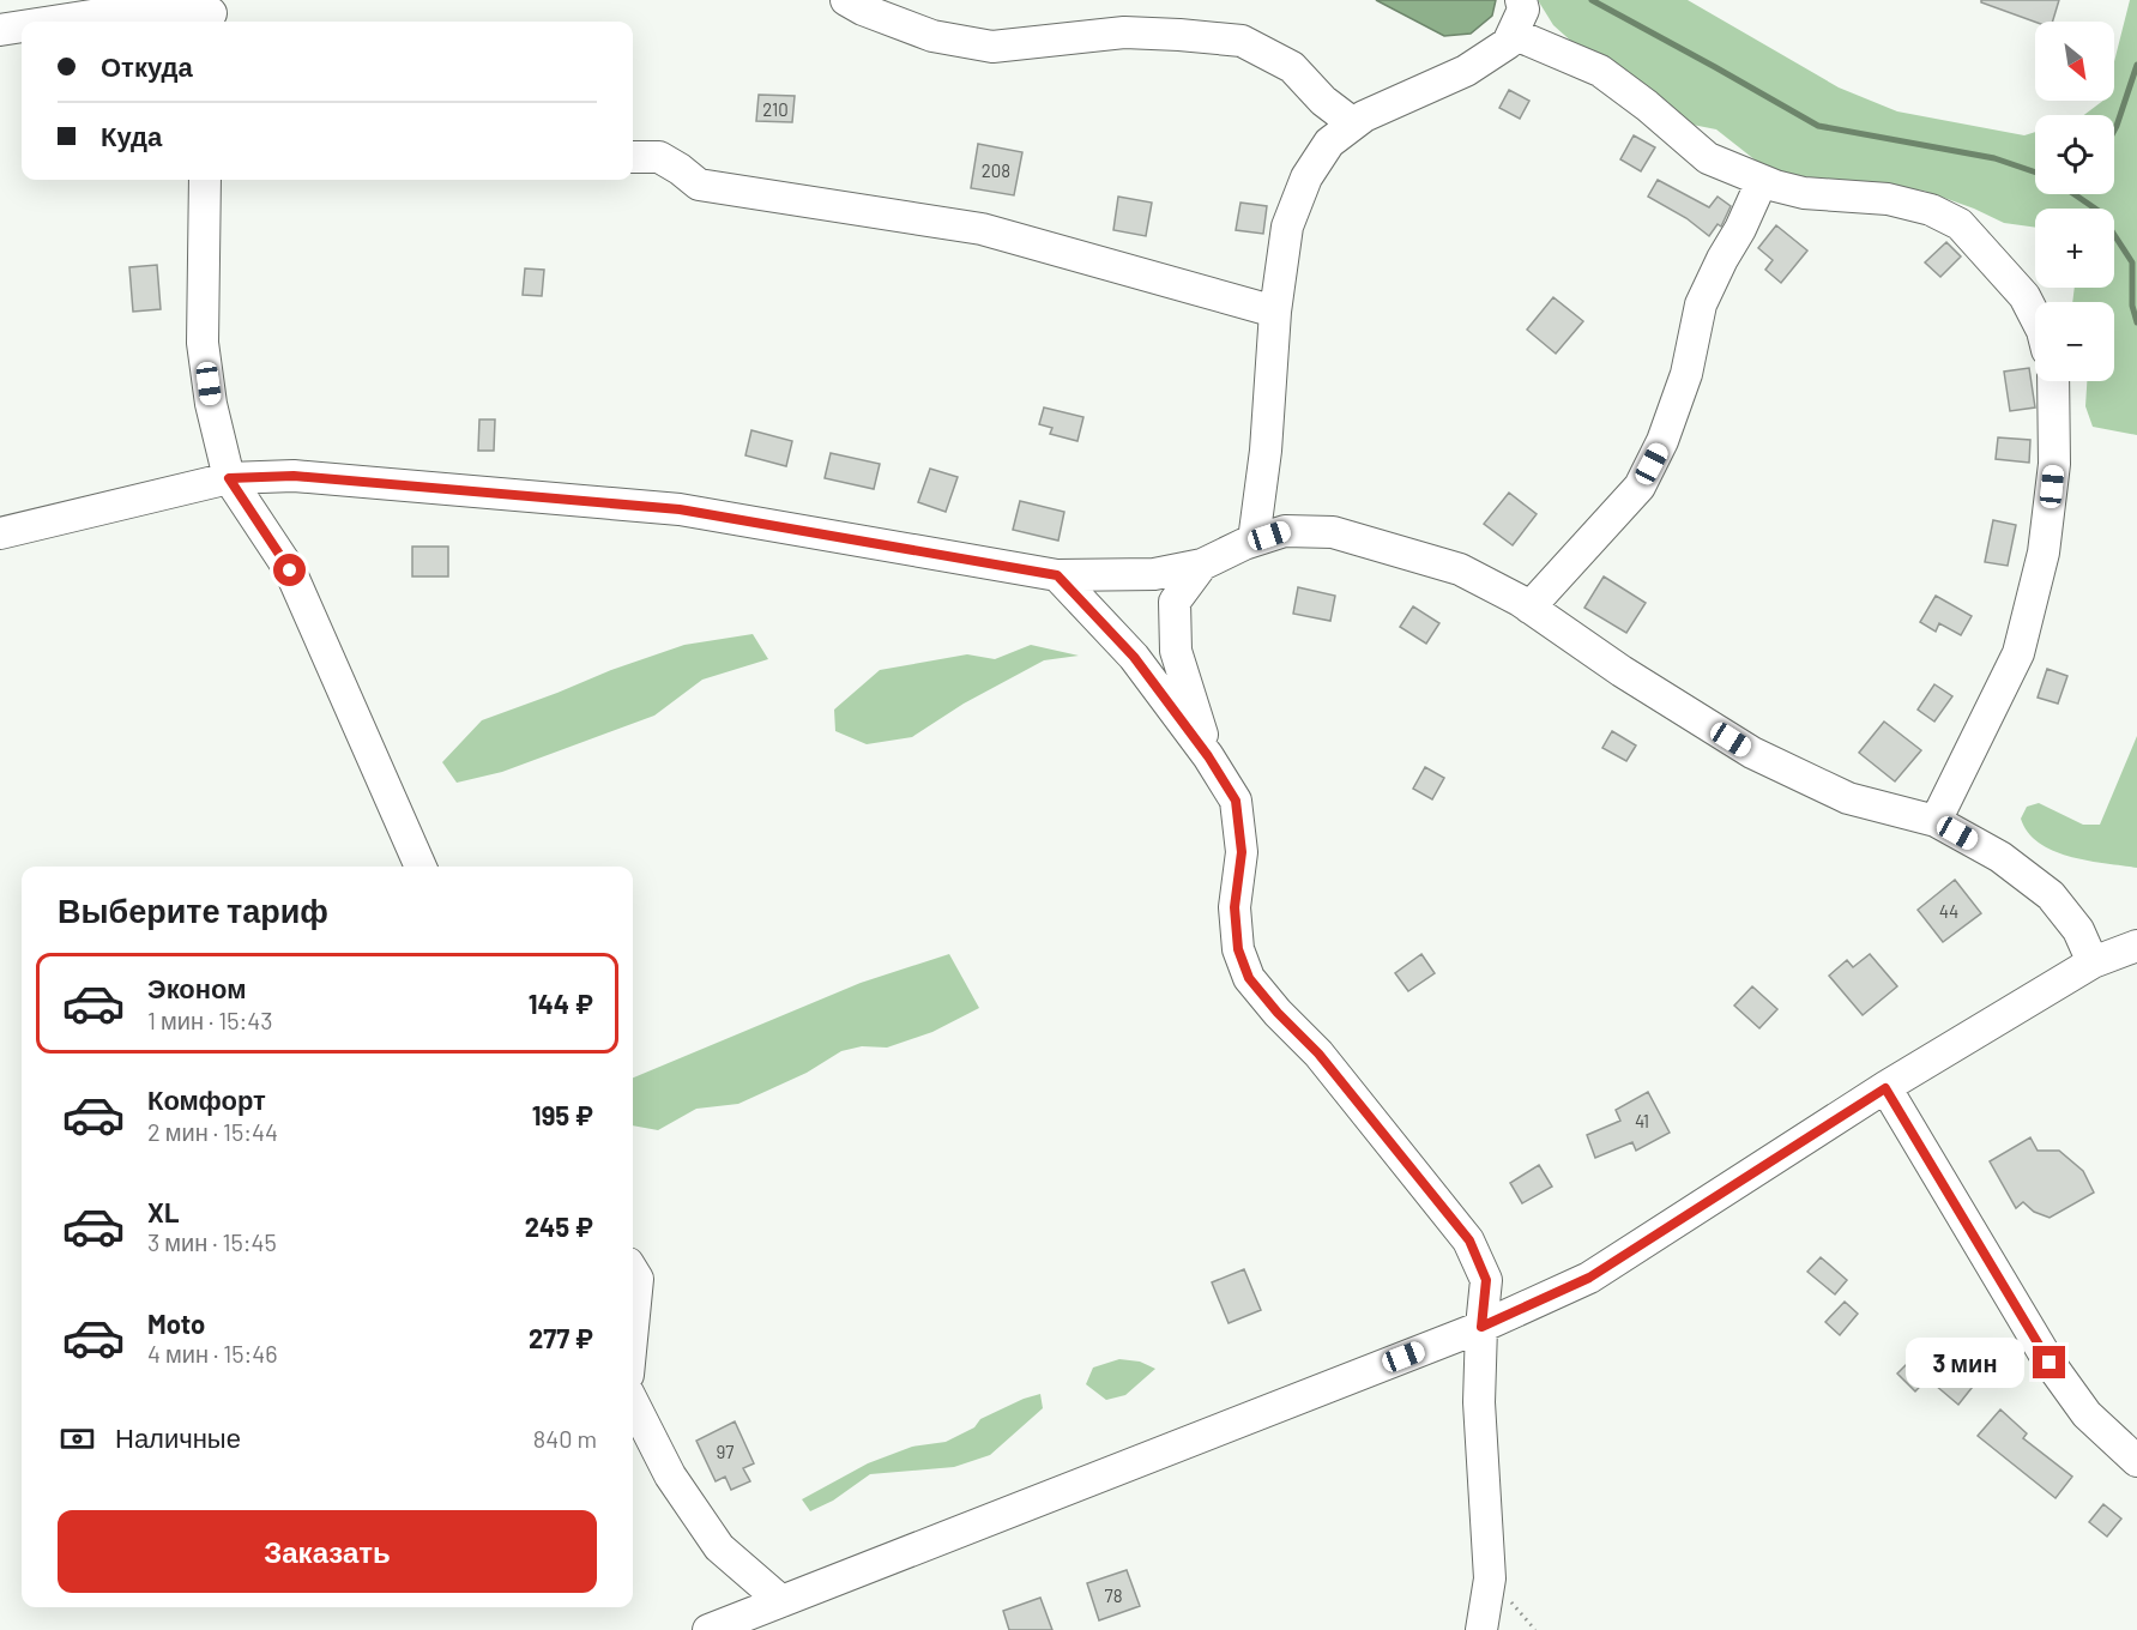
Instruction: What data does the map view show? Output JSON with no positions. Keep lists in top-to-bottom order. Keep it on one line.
{"house_numbers":["210","208","44","41","97","78"],"north":"bottom right","page":{"map_buttons":["+","−"],"banner":["Откуда","Куда"],"heading":"Выберите тариф","list":[{"name":"Эконом","note":"1 мин · 15:43","value":"144 ₽"},{"name":"Комфорт","note":"2 мин · 15:44","value":"195 ₽"},{"name":"XL","note":"3 мин · 15:45","value":"245 ₽"},{"name":"Moto","note":"4 мин · 15:46","value":"277 ₽"}],"bubble":"3 мин","pay":["Наличные","840 m"],"buttons":"Заказать"}}
